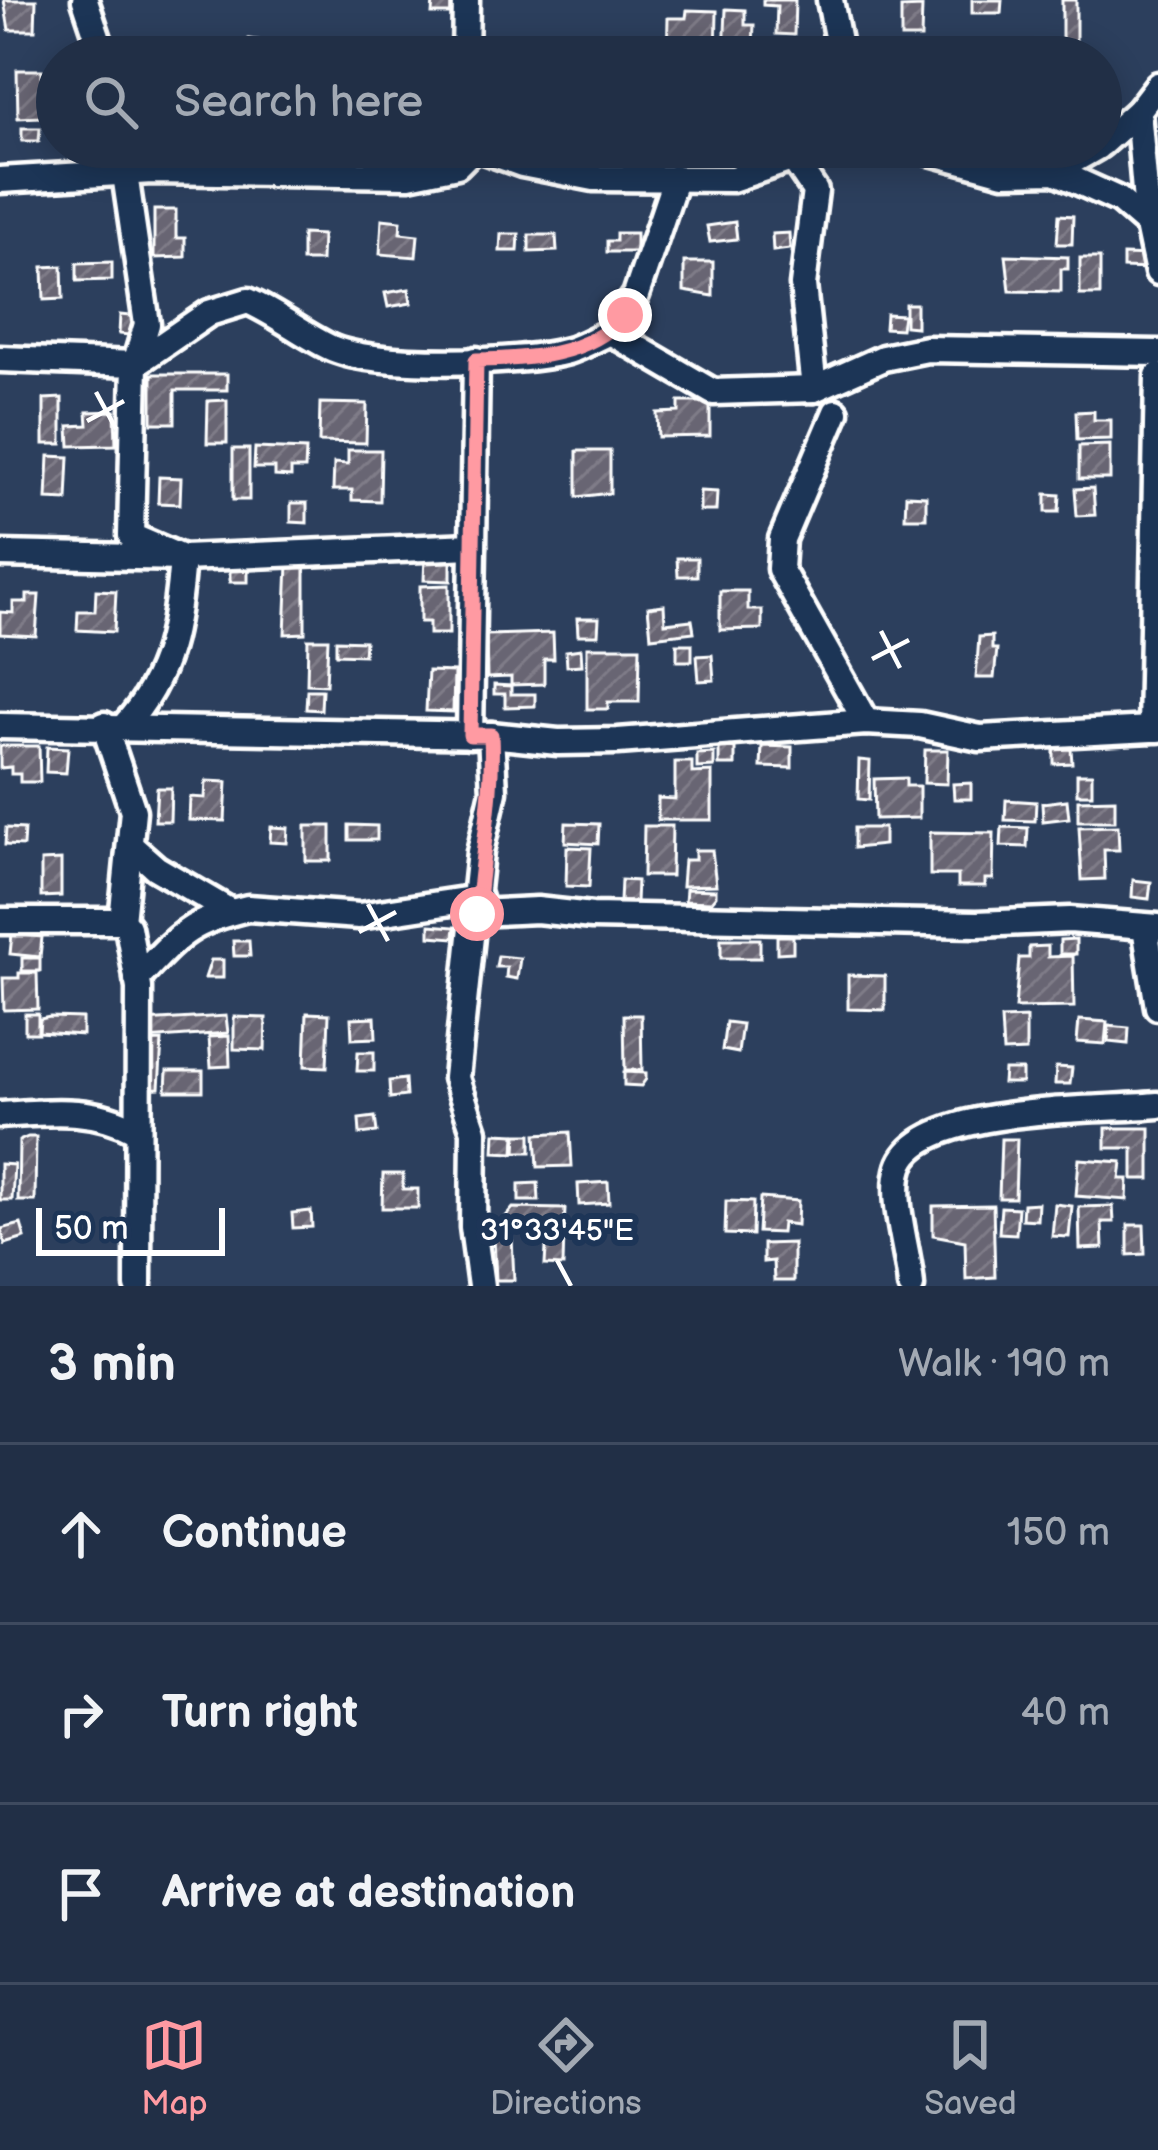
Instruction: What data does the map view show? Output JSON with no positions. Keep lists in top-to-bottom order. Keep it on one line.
{"scale_bar":"50 m","page":{"search":"Search here","scale":"50 m","heading":["3 min","Walk · 190 m"],"list":[["Continue","150 m"],["Turn right","40 m"],"Arrive at destination"],"nav":["Map","Directions","Saved"]},"coordinates":["31°33'45\"E"]}
